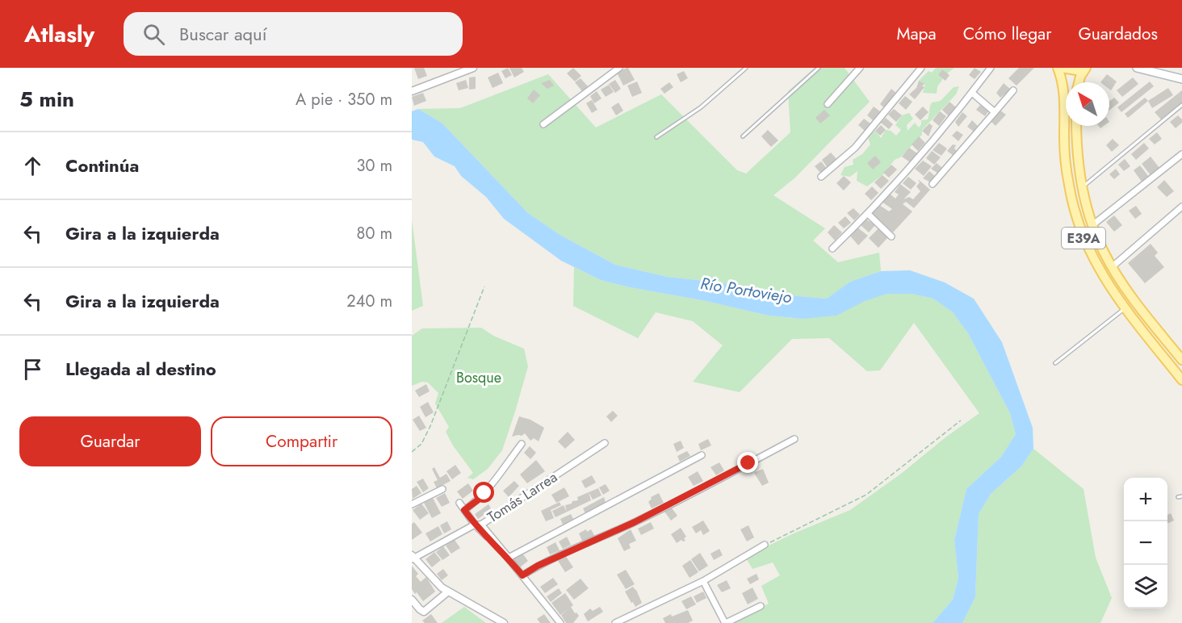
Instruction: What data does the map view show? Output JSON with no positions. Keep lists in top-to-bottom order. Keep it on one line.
{"streets":{"main road":["E39A"],"street":["Tomás Larrea"]},"water":["Río Portoviejo"],"parks":["Bosque"],"north":"top left","page":{"header":"Atlasly","search":"Buscar aquí","nav":["Mapa","Cómo llegar","Guardados"],"heading":["5 min","A pie · 350 m"],"list":[["Continúa","30 m"],["Gira a la izquierda","80 m"],["Gira a la izquierda","240 m"],"Llegada al destino"],"buttons":["Guardar","Compartir"],"map_buttons":["+","−"]}}
